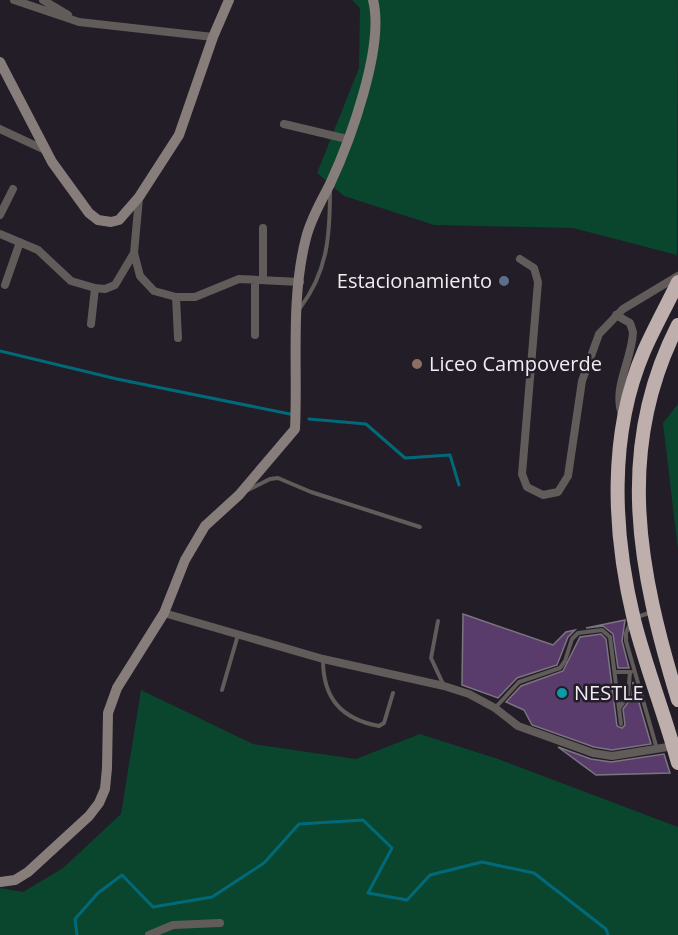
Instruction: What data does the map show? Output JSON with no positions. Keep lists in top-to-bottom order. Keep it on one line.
{"places":["Estacionamiento","Liceo Campoverde","NESTLE"]}
